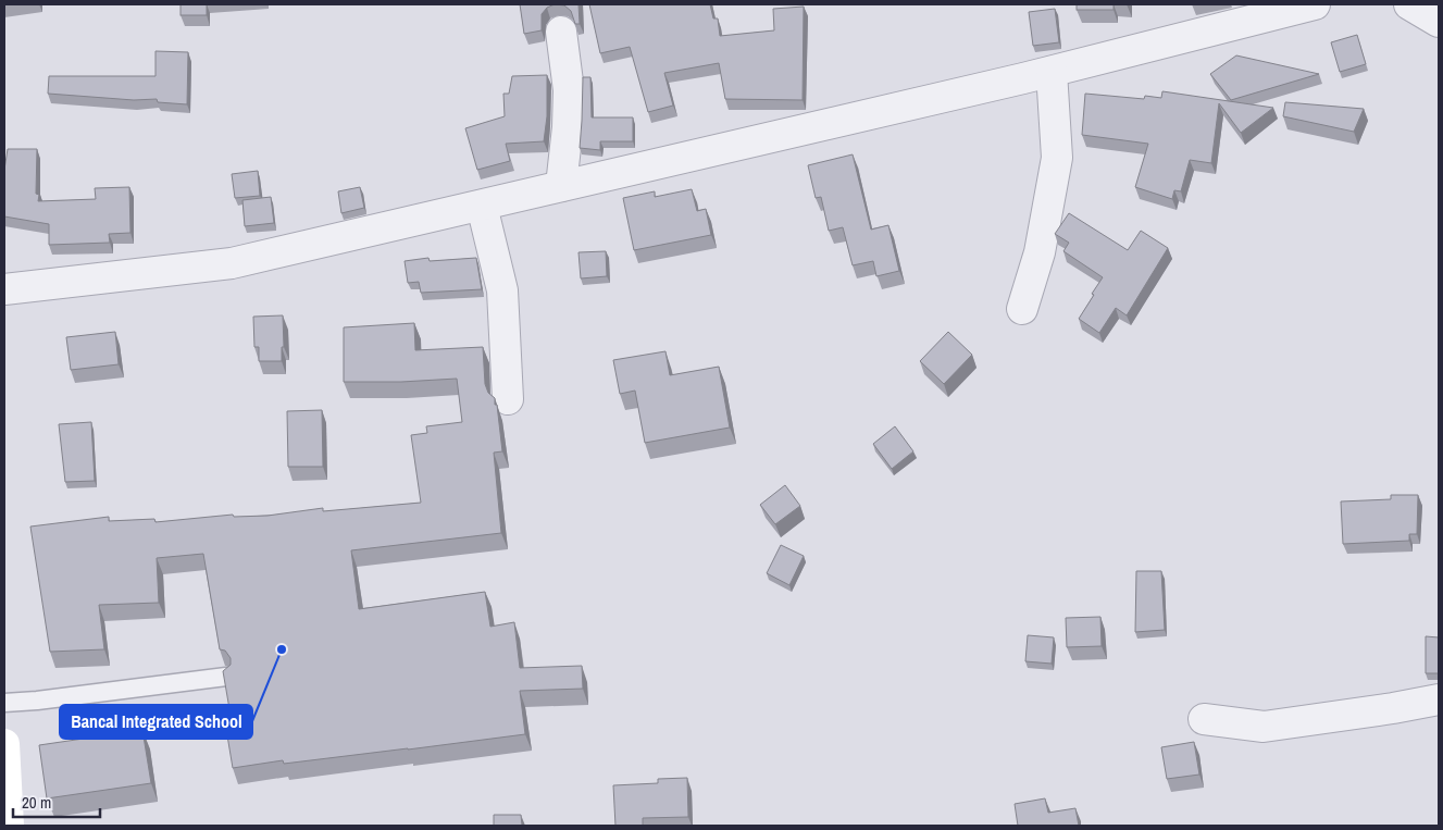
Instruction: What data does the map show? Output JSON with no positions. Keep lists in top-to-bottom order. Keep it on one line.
{"places":["Bancal Integrated School"],"scale_bar":"20 m"}
